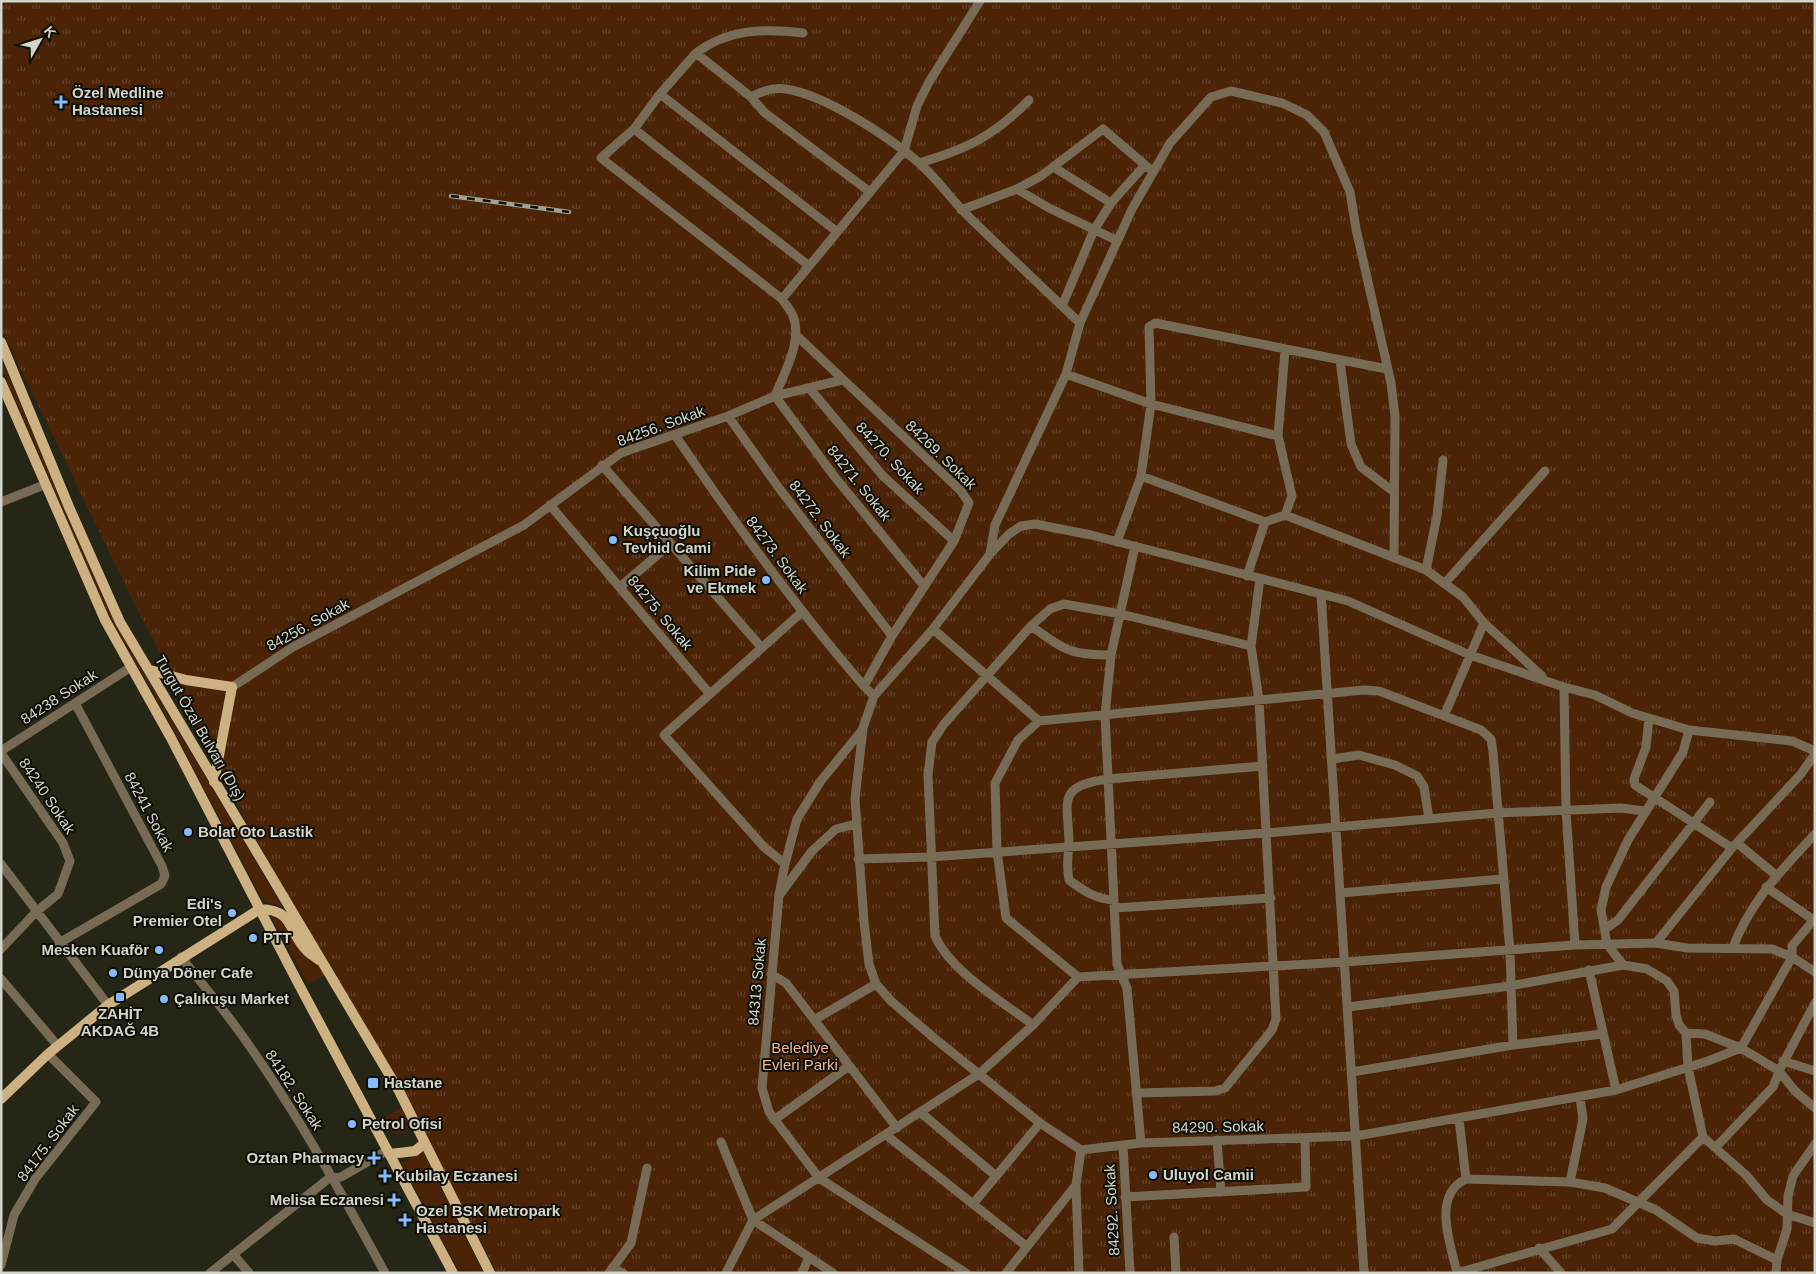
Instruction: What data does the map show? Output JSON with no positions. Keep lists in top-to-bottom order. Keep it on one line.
{"streets":{"main road":["Turgut Özal Bulvarı (Dış)"],"street":["84256. Sokak","84269. Sokak","84270. Sokak","84271. Sokak","84272. Sokak","84273. Sokak","84275. Sokak","84238 Sokak","84240 Sokak","84241 Sokak","84313 Sokak","84182. Sokak","84290. Sokak","84175. Sokak","84292. Sokak"]},"crossings":[["84256. Sokak","84269. Sokak"],["84256. Sokak","84270. Sokak"],["84256. Sokak","84271. Sokak"],["84256. Sokak","84272. Sokak"],["84256. Sokak","84273. Sokak"],["84256. Sokak","84275. Sokak"],["84269. Sokak","84270. Sokak"],["84269. Sokak","84271. Sokak"],["84269. Sokak","84272. Sokak"],["84269. Sokak","84273. Sokak"],["84238 Sokak","Turgut Özal Bulvarı (Dış)"],["84238 Sokak","84240 Sokak"],["84238 Sokak","84241 Sokak"],["84290. Sokak","84292. Sokak"]],"parks":["Belediye Evleri Parki"],"places":{"health":["Özel Medline Hastanesi","Oztan Pharmacy","Kubilay Eczanesi","Melisa Eczanesi","Ozel BSK Metropark Hastanesi"],"other":["Kuşçuoğlu Tevhid Cami","Kilim Pide ve Ekmek","Bolat Oto Lastik","Edi's Premier Otel","PTT","Mesken Kuaför","Dünya Döner Cafe","Çalıkuşu Market","Petrol Ofisi","Uluyol Camii"],"transit":["ZAHİT AKDAĞ 4B","Hastane"]},"north":"top right"}
